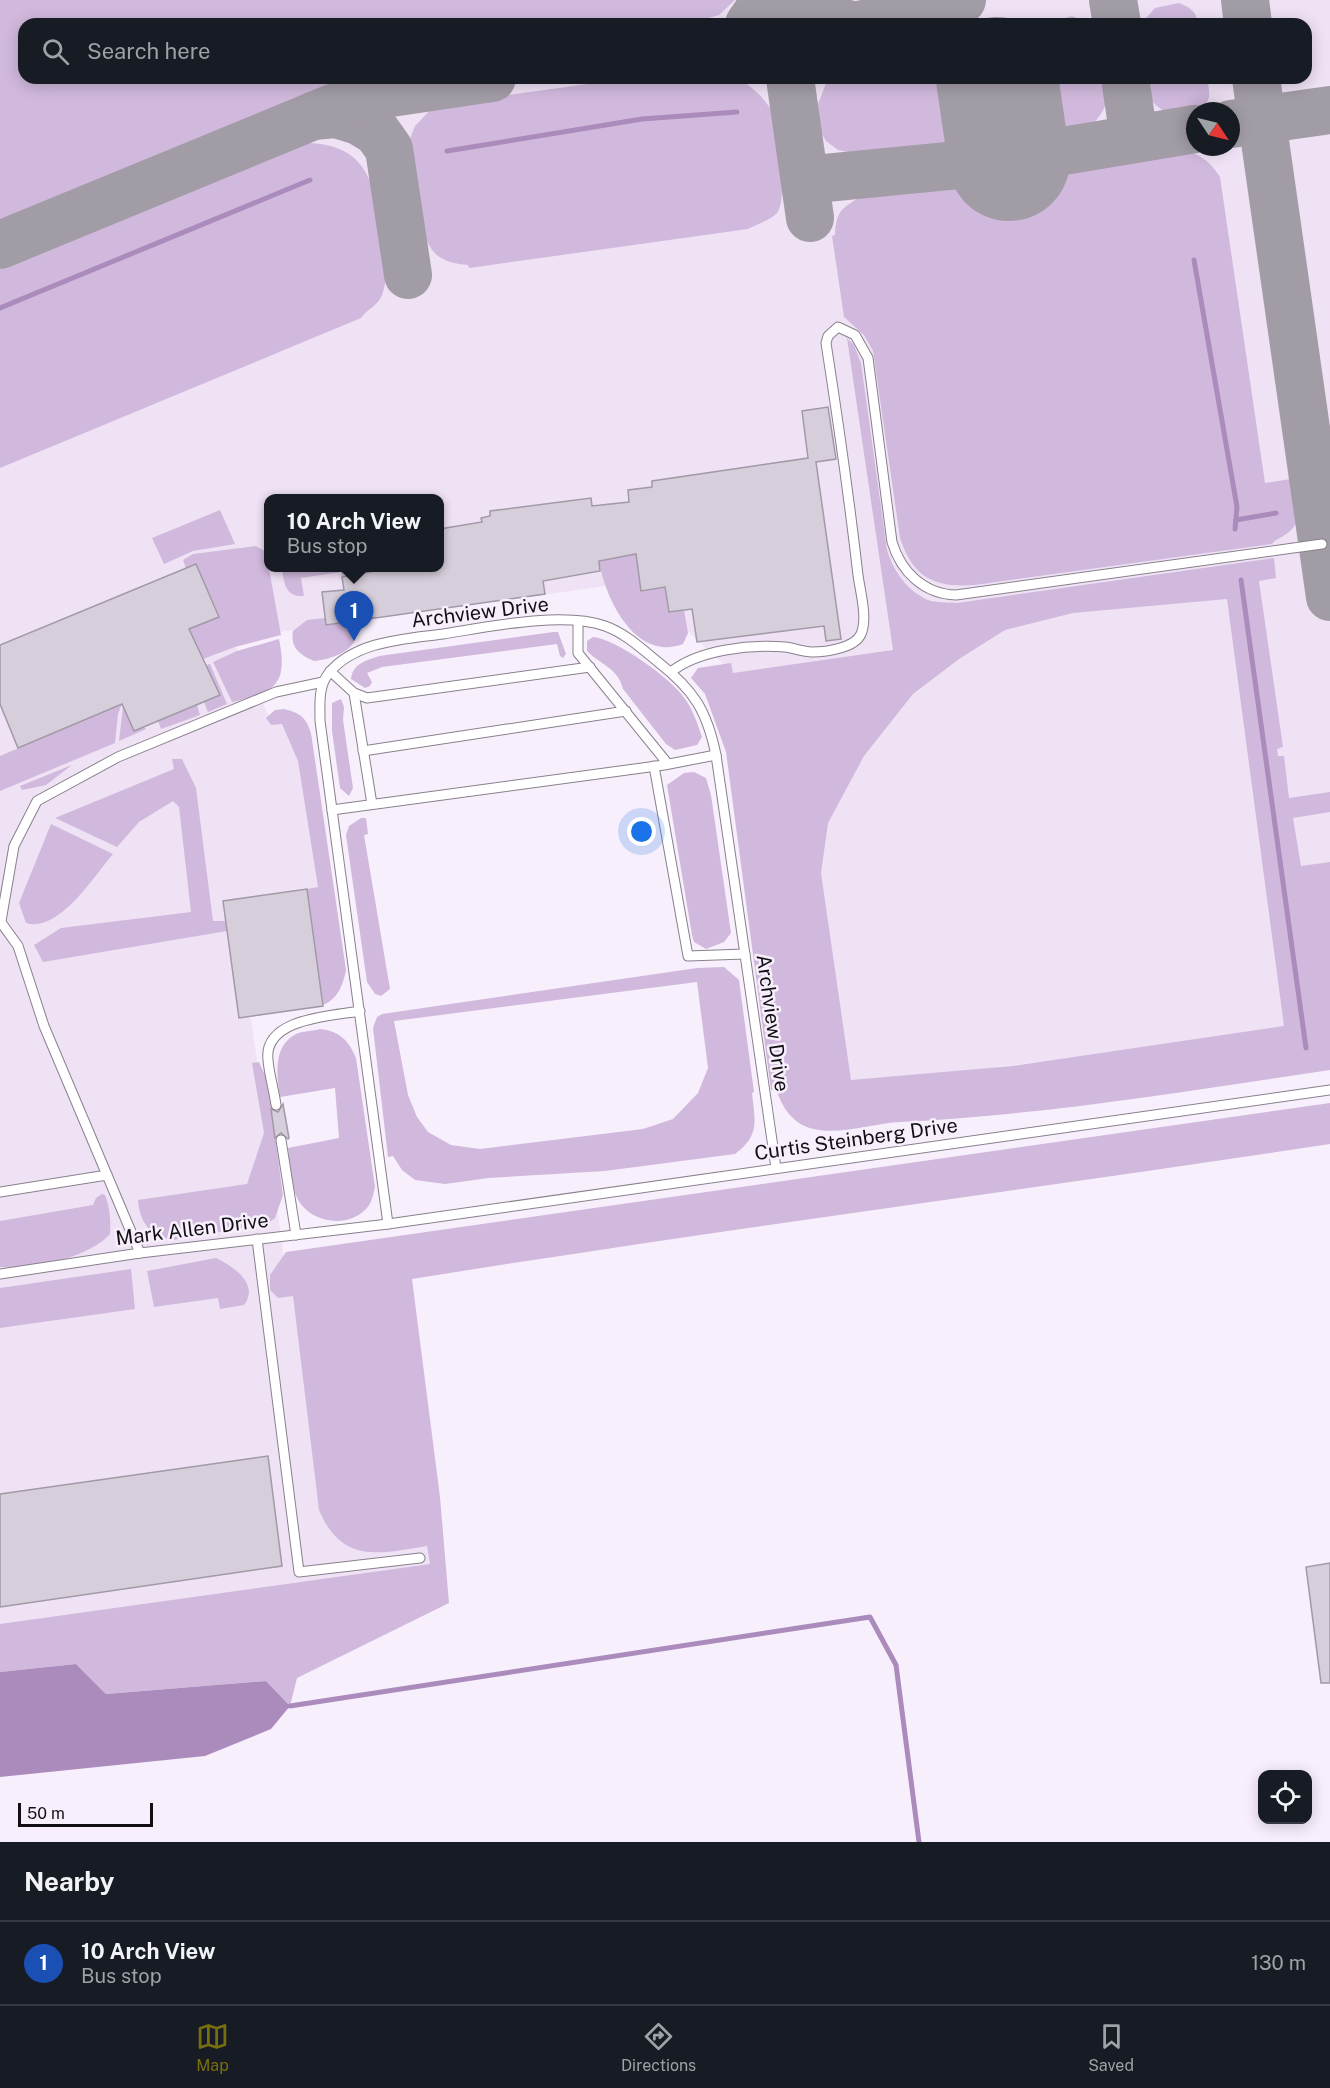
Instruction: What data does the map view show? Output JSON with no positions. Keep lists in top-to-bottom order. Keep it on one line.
{"streets":{"lane":["Archview Drive","Curtis Steinberg Drive","Mark Allen Drive"]},"crossings":[["Archview Drive","Curtis Steinberg Drive"],["Archview Drive","Mark Allen Drive"],["Curtis Steinberg Drive","Mark Allen Drive"]],"scale_bar":"50 m","north":"bottom right","page":{"search":"Search here","popup":["10 Arch View","Bus stop"],"pins":"1","scale":"50 m","heading":"Nearby","list":[{"mark":"1","name":"10 Arch View","note":"Bus stop","value":"130 m"}],"nav":["Map","Directions","Saved"]}}
